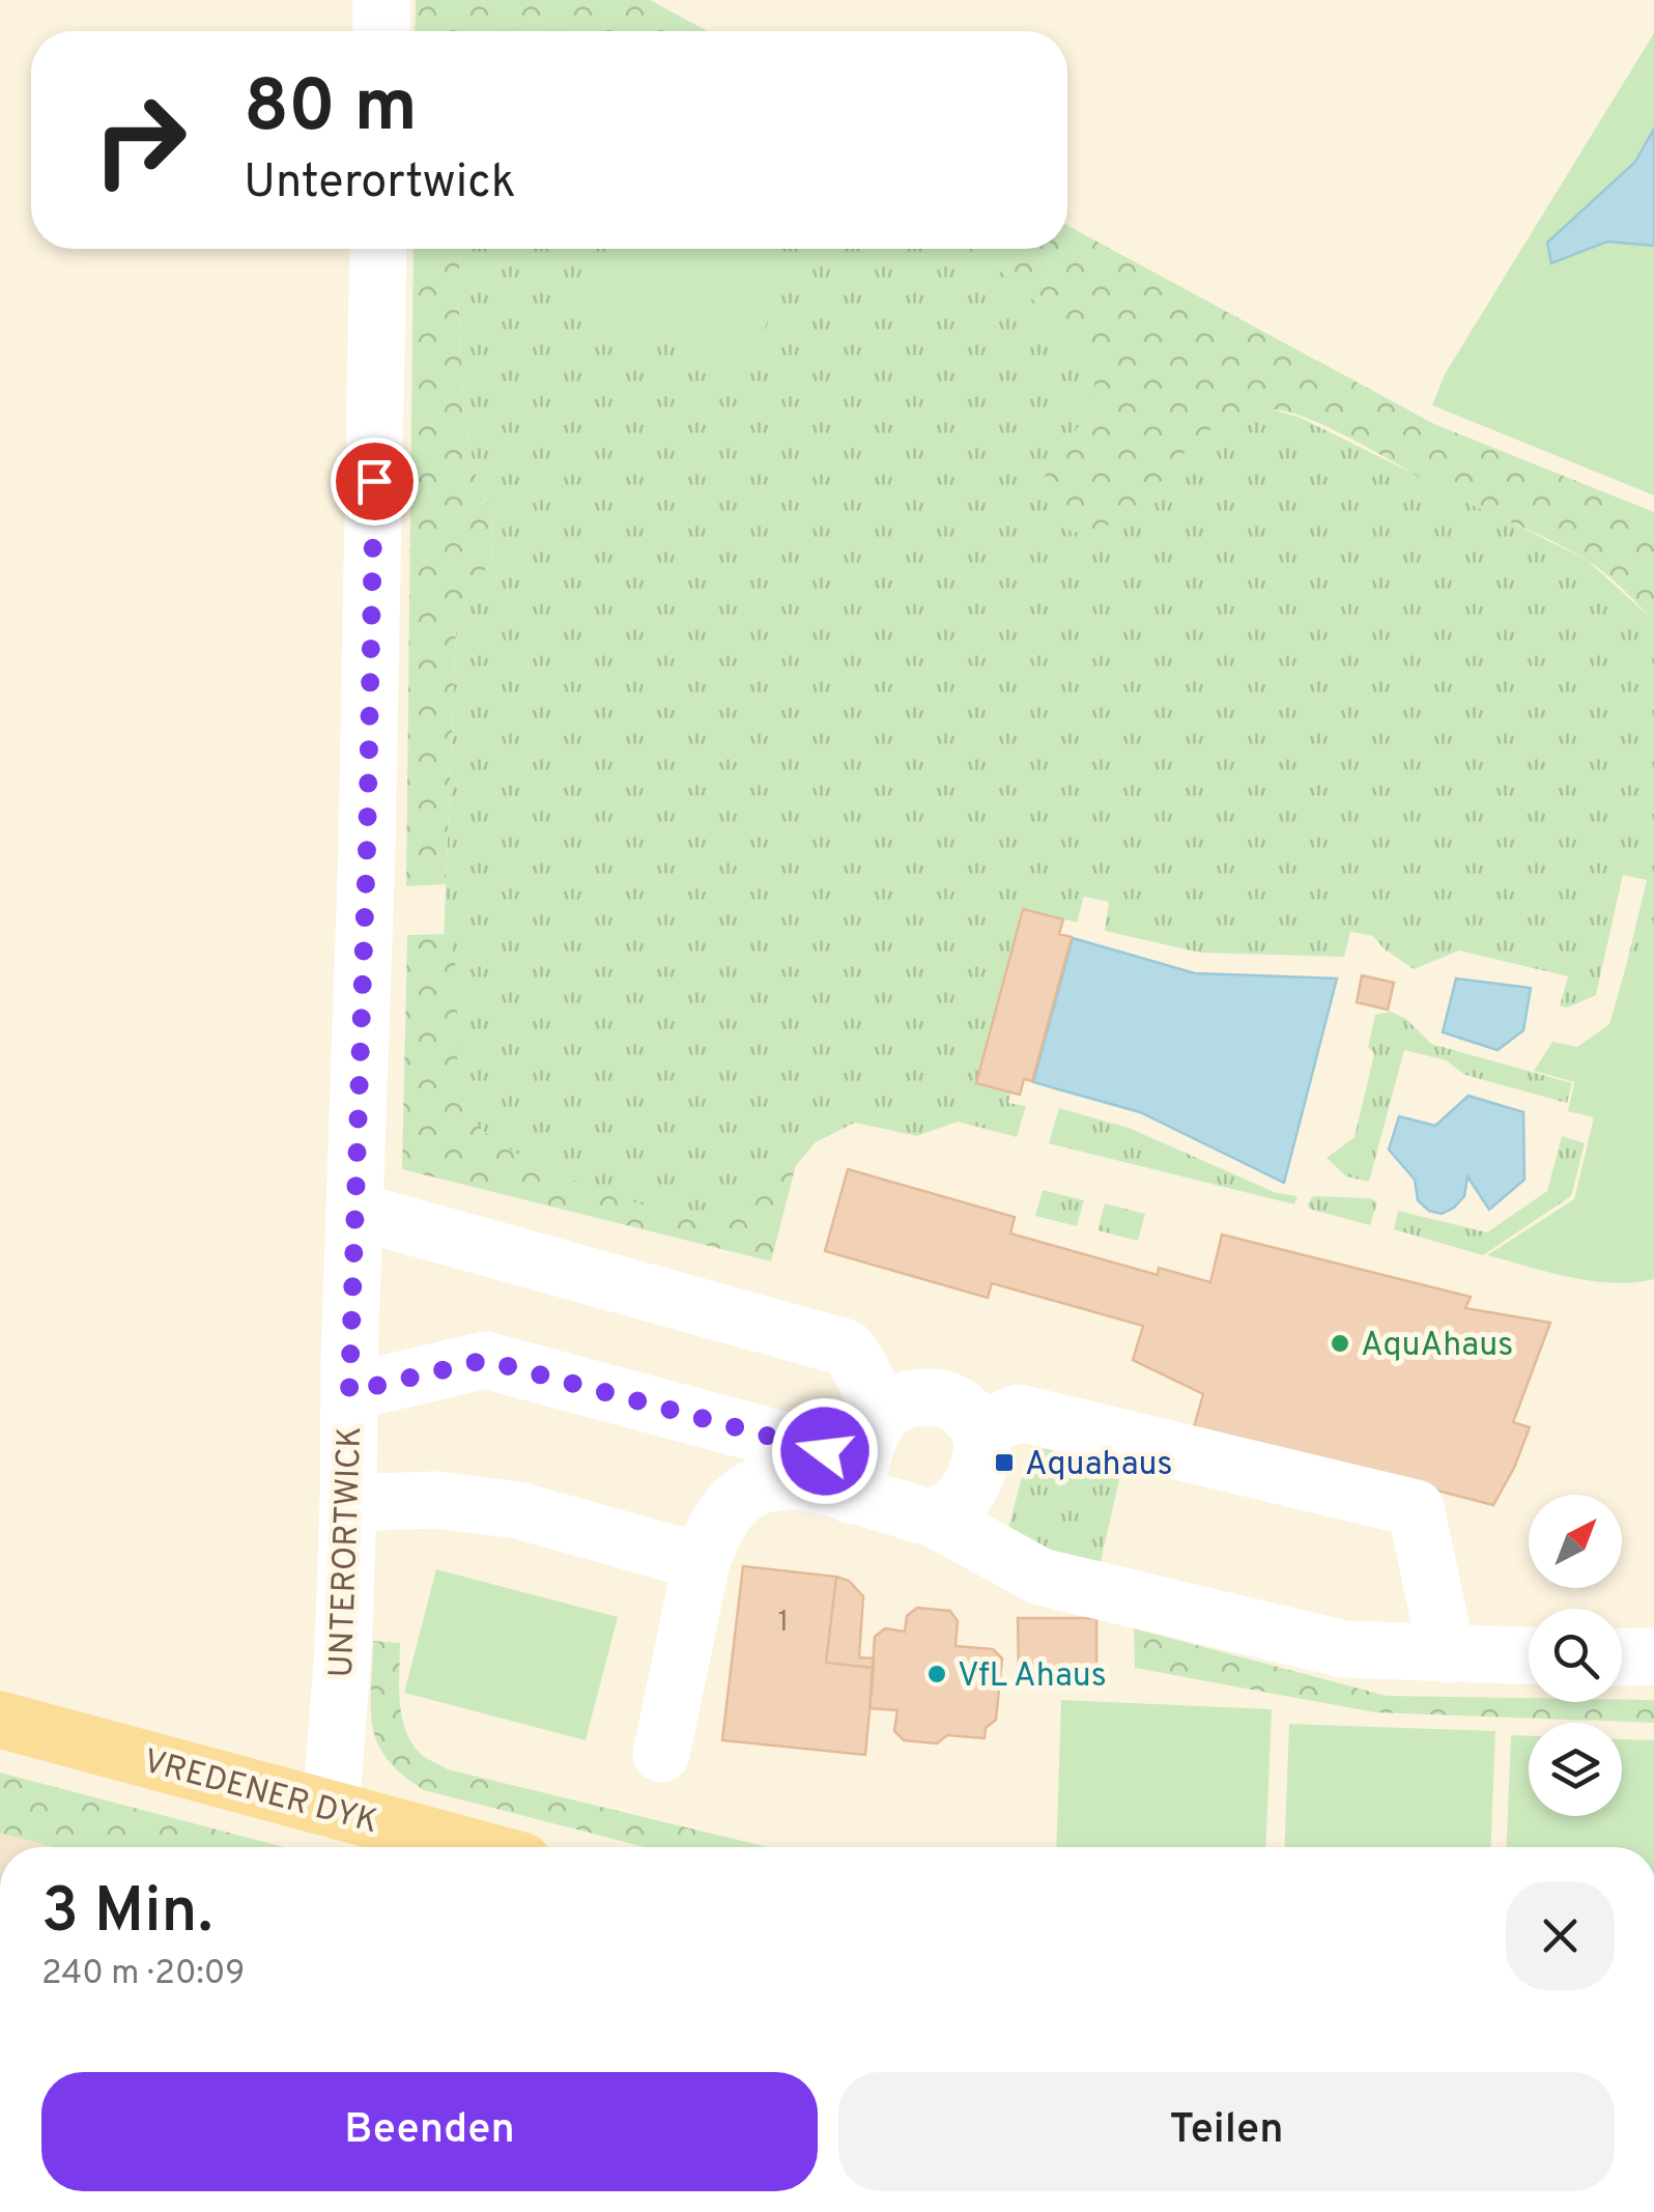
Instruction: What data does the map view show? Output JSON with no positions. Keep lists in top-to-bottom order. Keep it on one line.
{"streets":{"main road":["VREDENER DYK"],"street":["UNTERORTWICK"]},"crossings":[["UNTERORTWICK","VREDENER DYK"]],"places":{"other":["AquAhaus","VfL Ahaus"],"transit":["Aquahaus"]},"house_numbers":["1"],"north":"top right","page":{"turn":["80 m","Unterortwick"],"heading":["3 Min.","240 m · 20:09"],"buttons":["Beenden","Teilen"]}}
